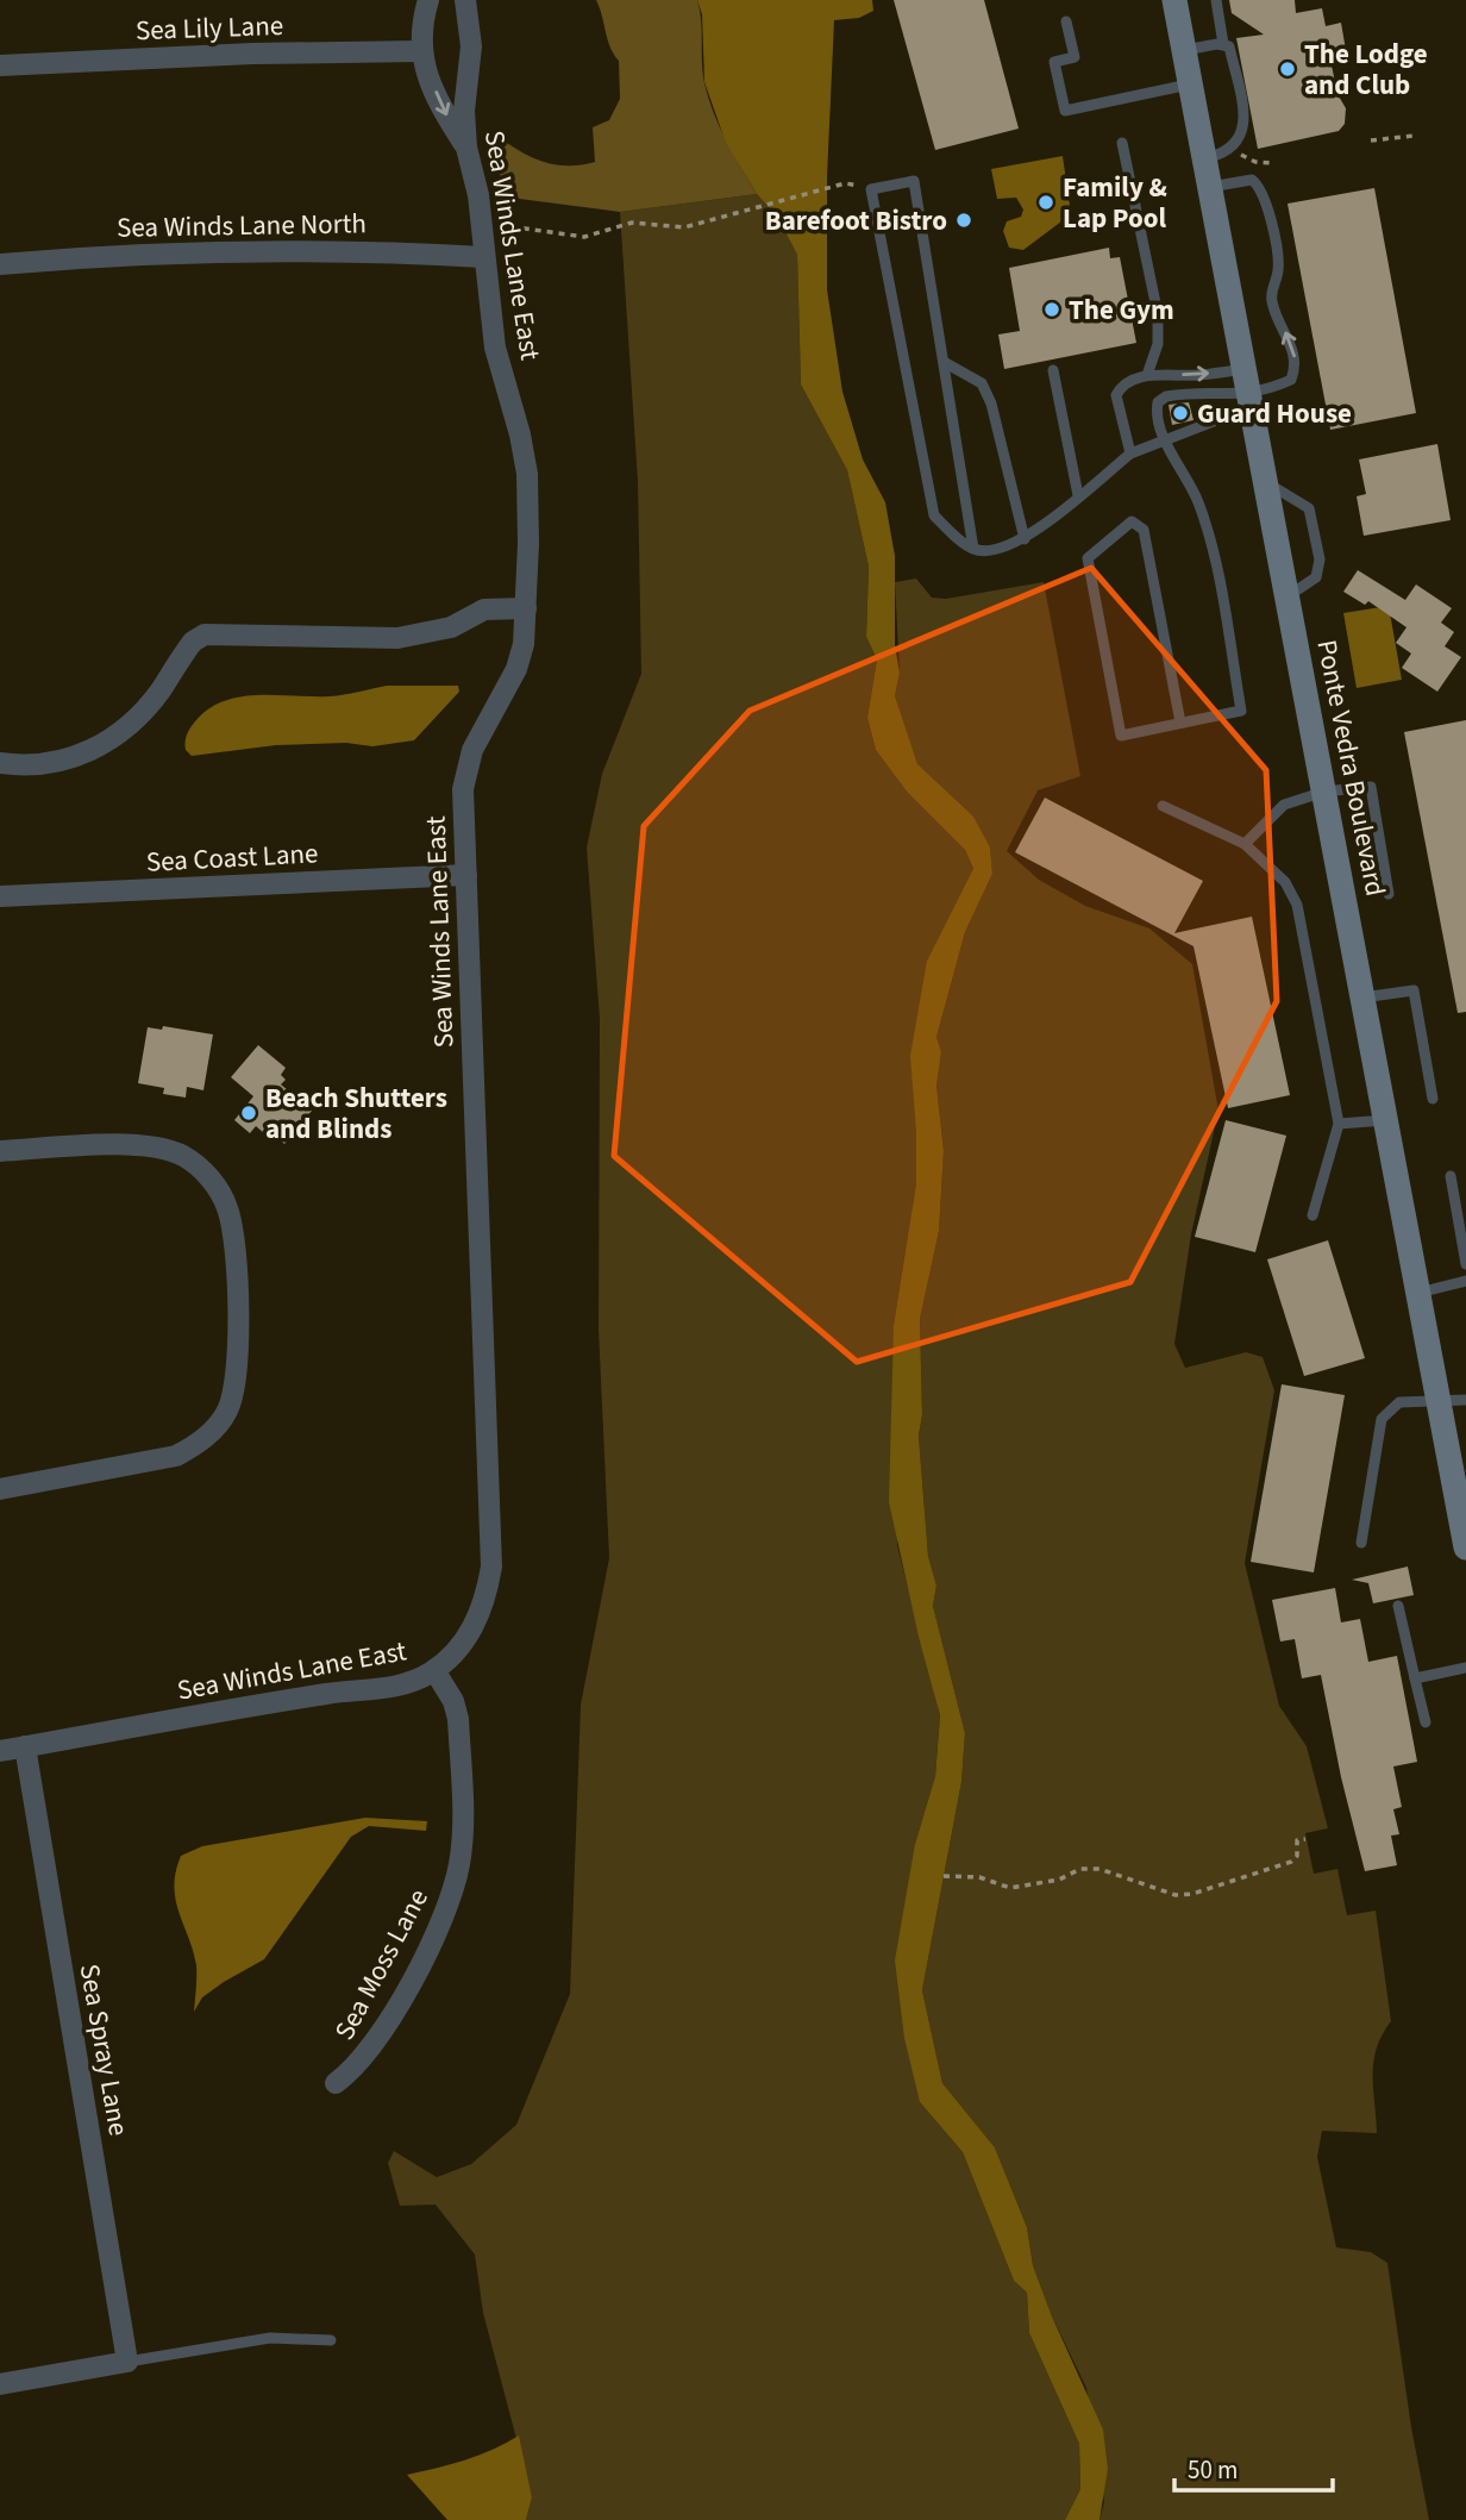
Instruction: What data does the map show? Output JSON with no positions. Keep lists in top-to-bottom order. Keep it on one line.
{"streets":{"street":["Sea Lily Lane","Sea Winds Lane North","Sea Winds Lane East","Ponte Vedra Boulevard","Sea Coast Lane","Sea Moss Lane","Sea Spray Lane"]},"crossings":[["Sea Winds Lane North","Sea Winds Lane East"],["Sea Winds Lane East","Sea Coast Lane"],["Sea Winds Lane East","Sea Moss Lane"],["Sea Winds Lane East","Sea Spray Lane"]],"places":["The Lodge and Club","Family & Lap Pool","Barefoot Bistro","The Gym","Guard House","Beach Shutters and Blinds"],"scale_bar":"50 m"}
